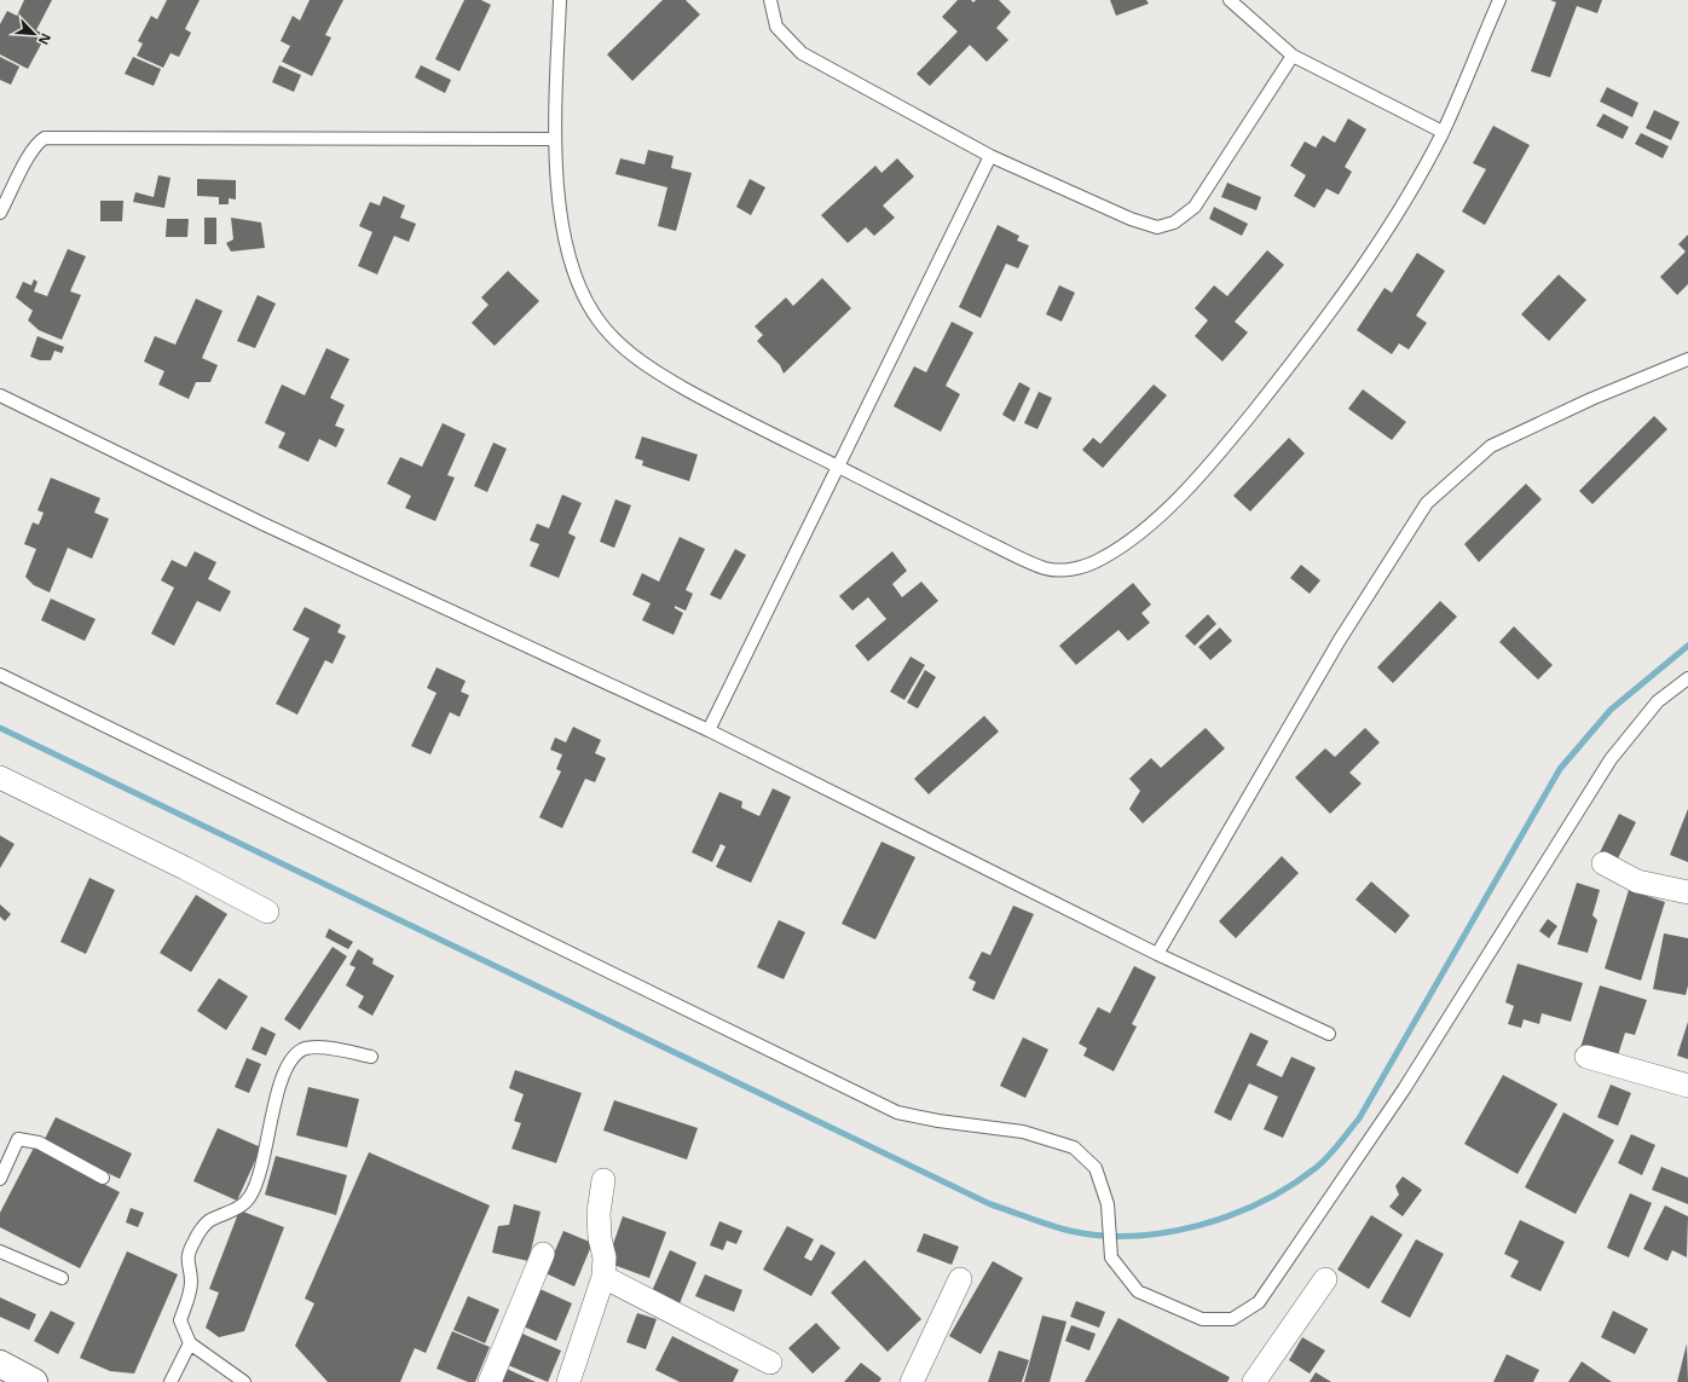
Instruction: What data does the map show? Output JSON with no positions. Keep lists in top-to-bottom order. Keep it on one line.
{"north":"bottom right"}
